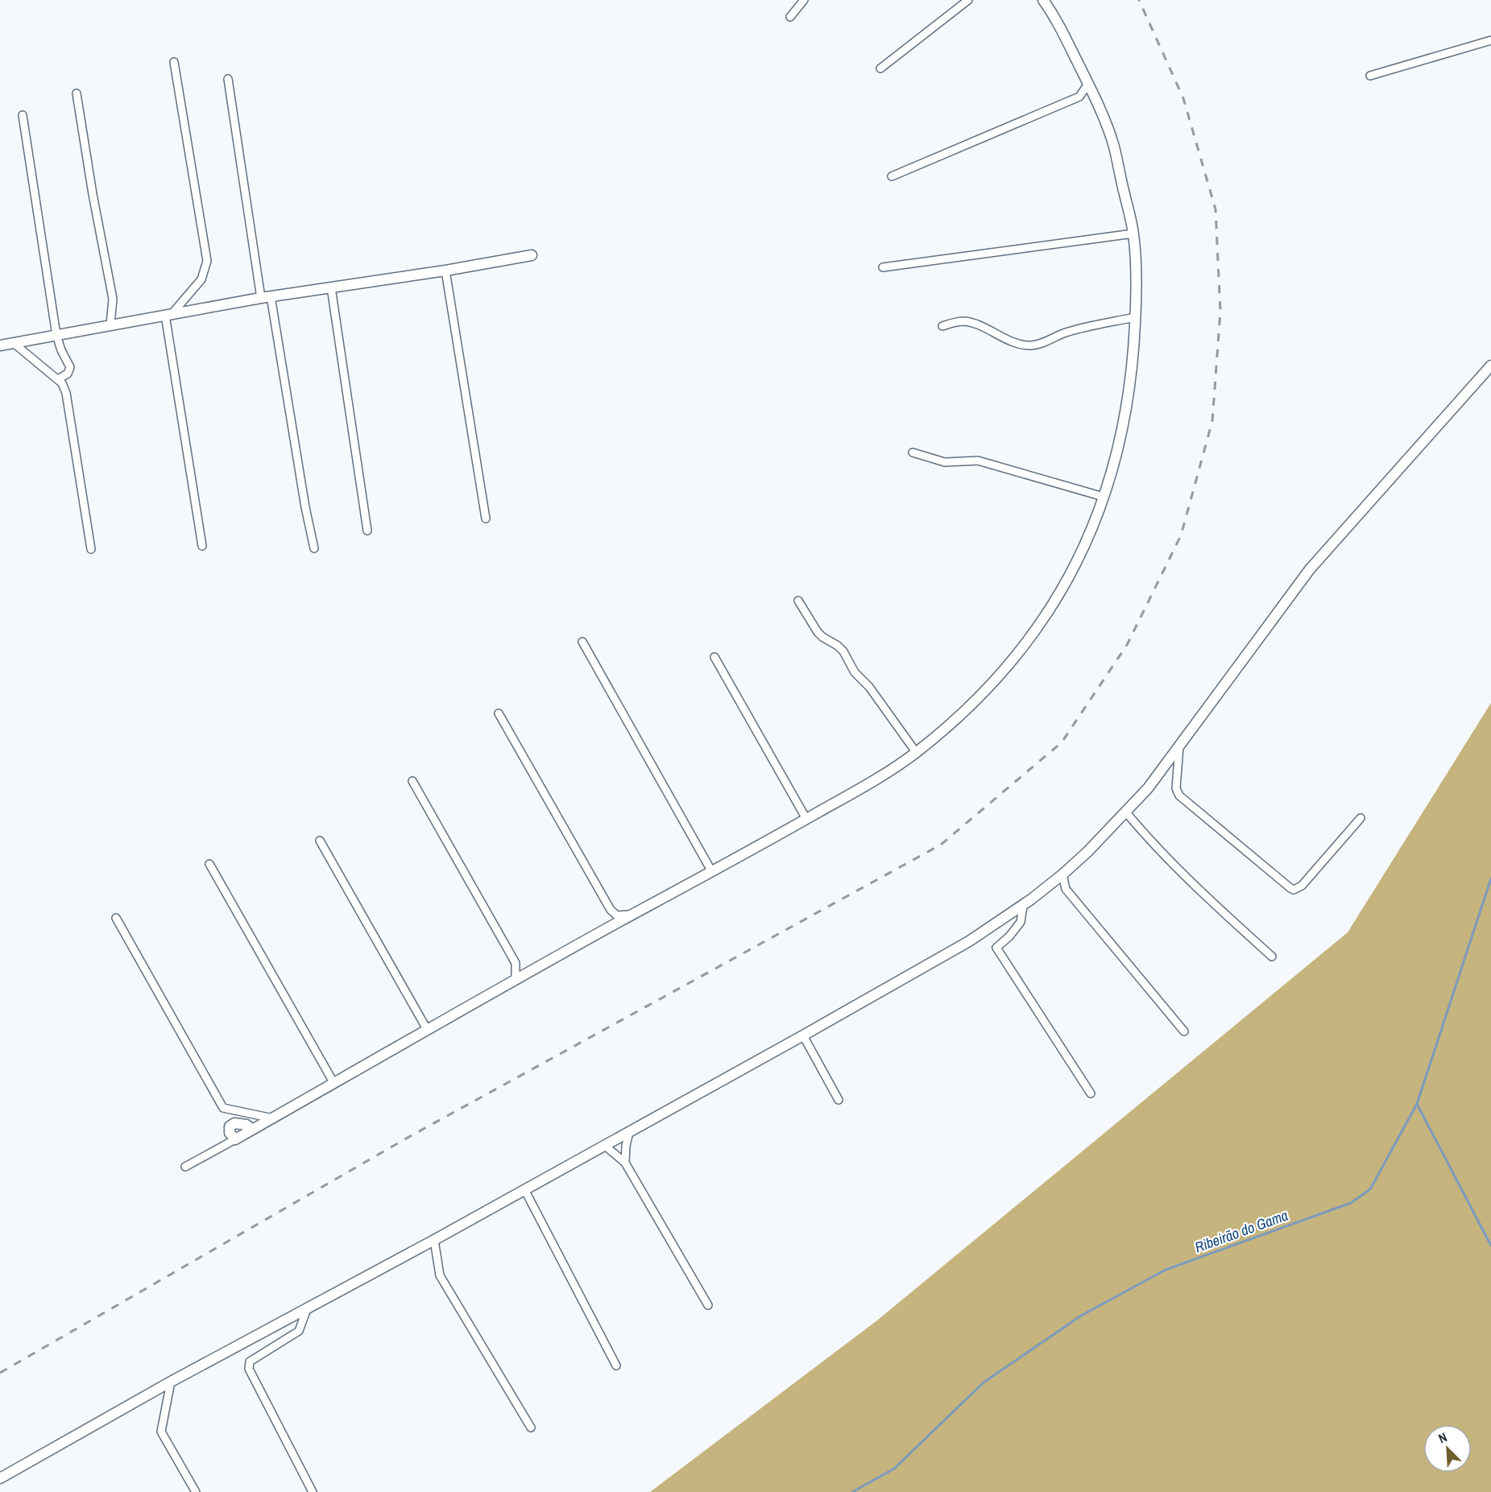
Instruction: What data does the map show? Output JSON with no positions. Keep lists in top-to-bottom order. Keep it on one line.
{"water":["Ribeirão do Gama"],"north":"top left"}
